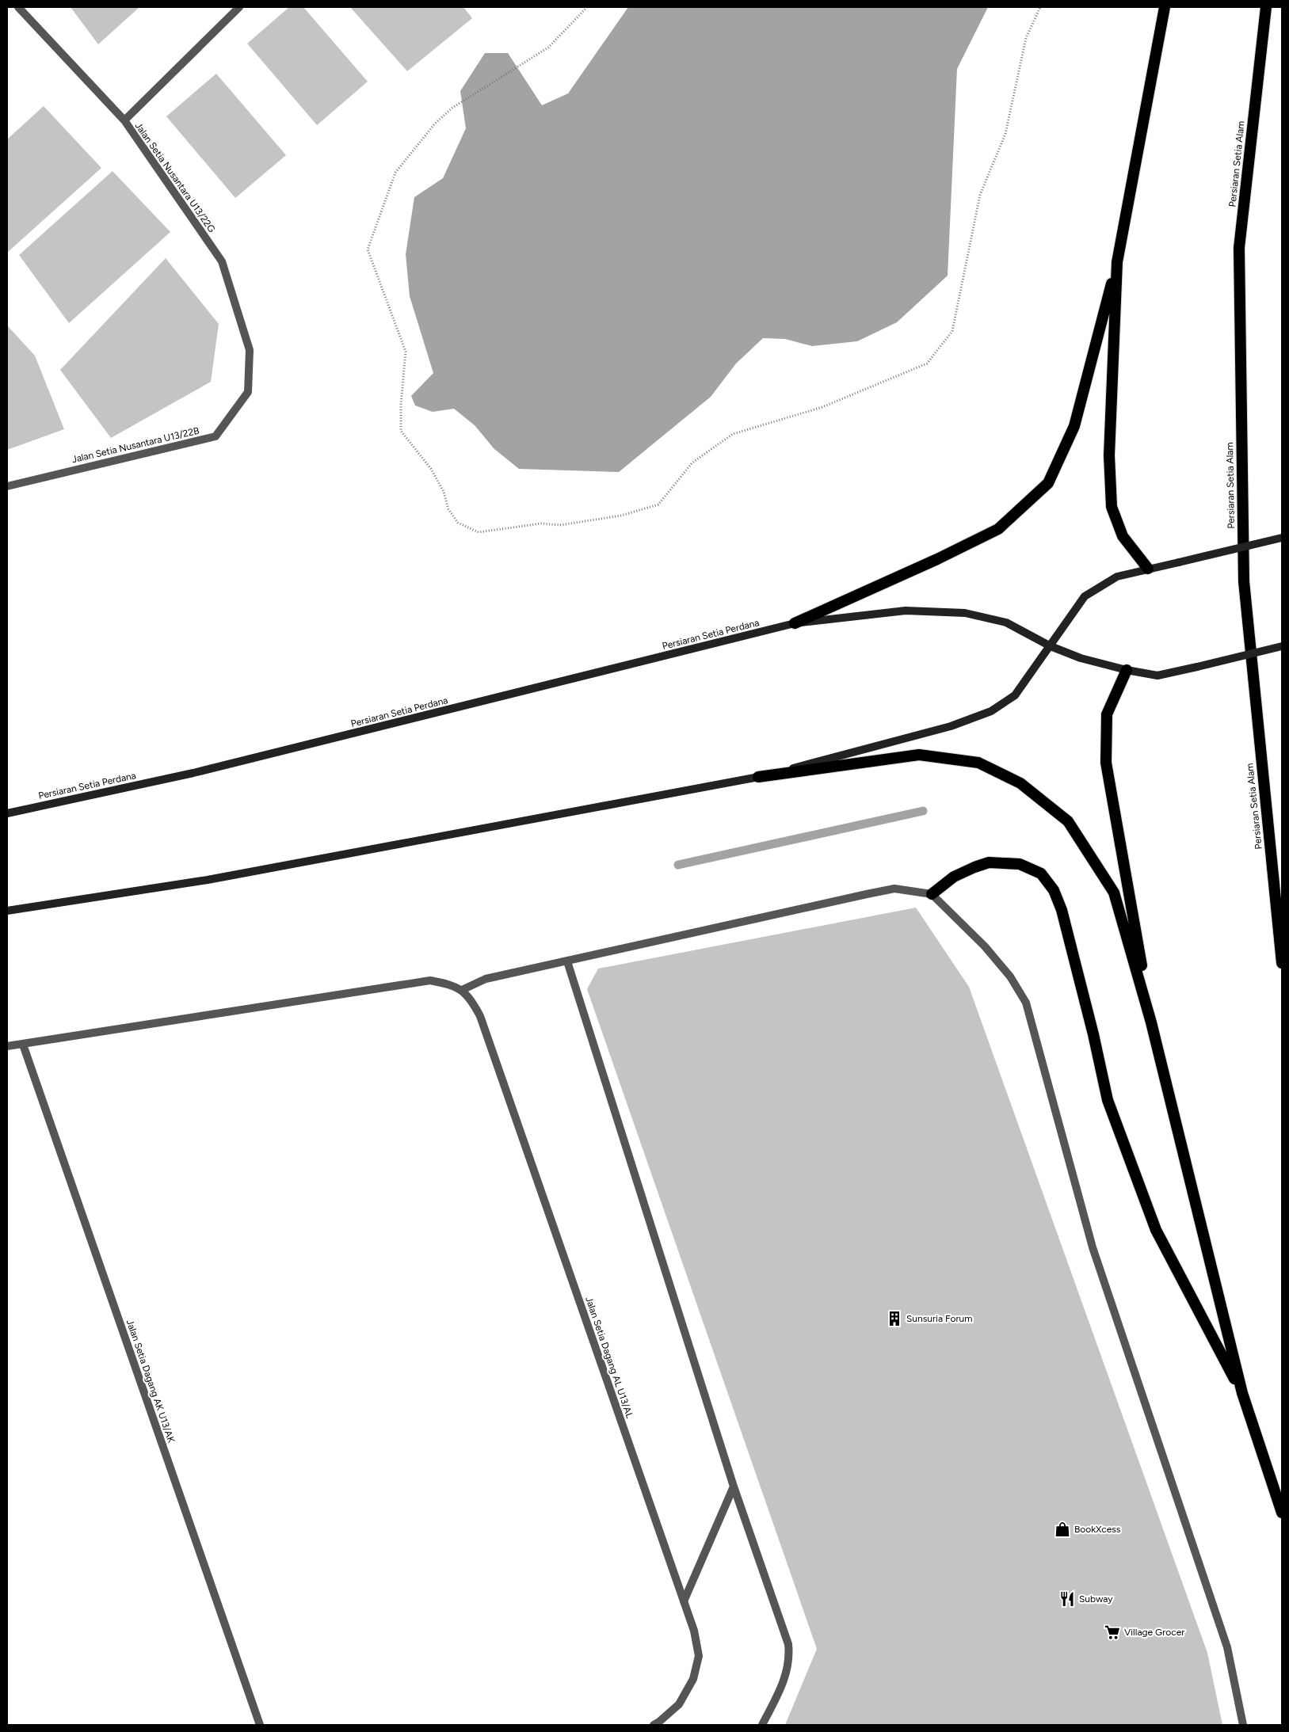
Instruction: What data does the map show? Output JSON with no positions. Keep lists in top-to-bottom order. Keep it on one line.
{"streets":{"highway":["Persiaran Setia Alam"],"main road":["Persiaran Setia Perdana"],"street":["Jalan Setia Nusantara U13/22G","Jalan Setia Nusantara U13/22B","Jalan Setia Dagang AL U13/AL","Jalan Setia Dagang AK U13/AK"]},"crossings":[["Jalan Setia Nusantara U13/22G","Jalan Setia Nusantara U13/22B"]],"places":{"building":["Sunsuria Forum"],"shop":["BookXcess"],"restaurant":["Subway"],"supermarket":["Village Grocer"]}}
